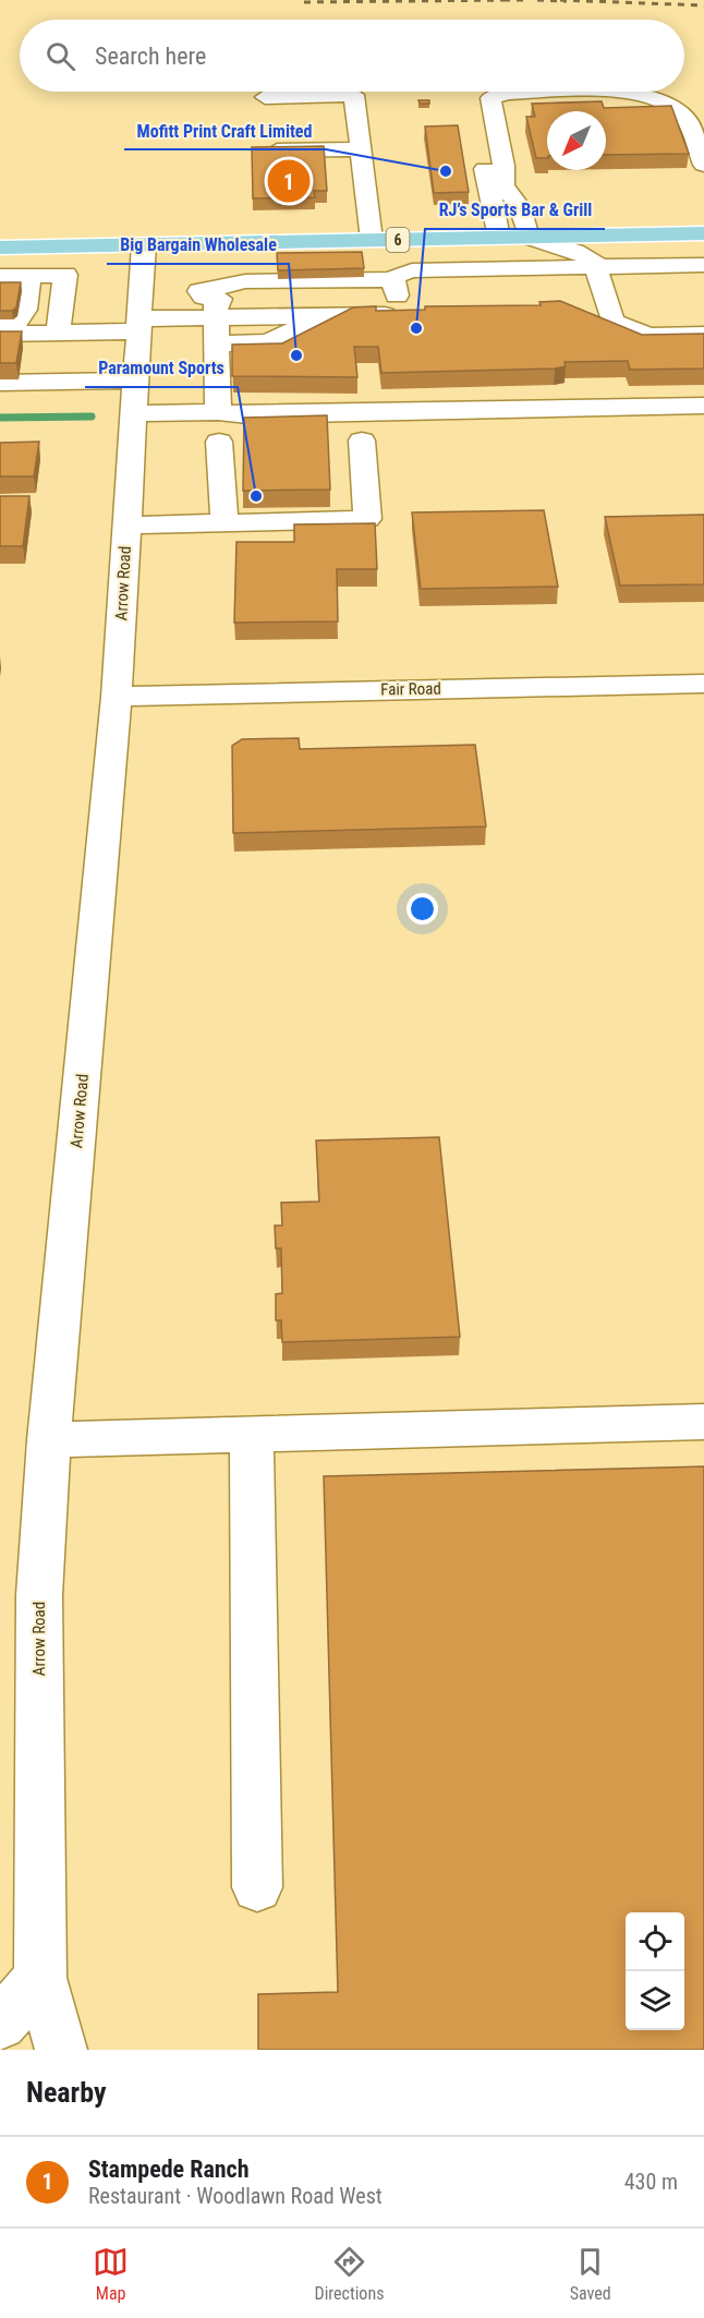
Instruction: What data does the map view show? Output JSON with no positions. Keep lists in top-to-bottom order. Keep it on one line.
{"streets":{"main road":["6"],"street":["Arrow Road","Fair Road"]},"crossings":[["6","Arrow Road"],["Arrow Road","Fair Road"]],"places":["Mofitt Print Craft Limited","RJ’s Sports Bar & Grill","Big Bargain Wholesale","Paramount Sports"],"north":"bottom left","page":{"search":"Search here","pins":"1","heading":"Nearby","list":[{"mark":"1","name":"Stampede Ranch","note":"Restaurant · Woodlawn Road West","value":"430 m"}],"nav":["Map","Directions","Saved"]}}
